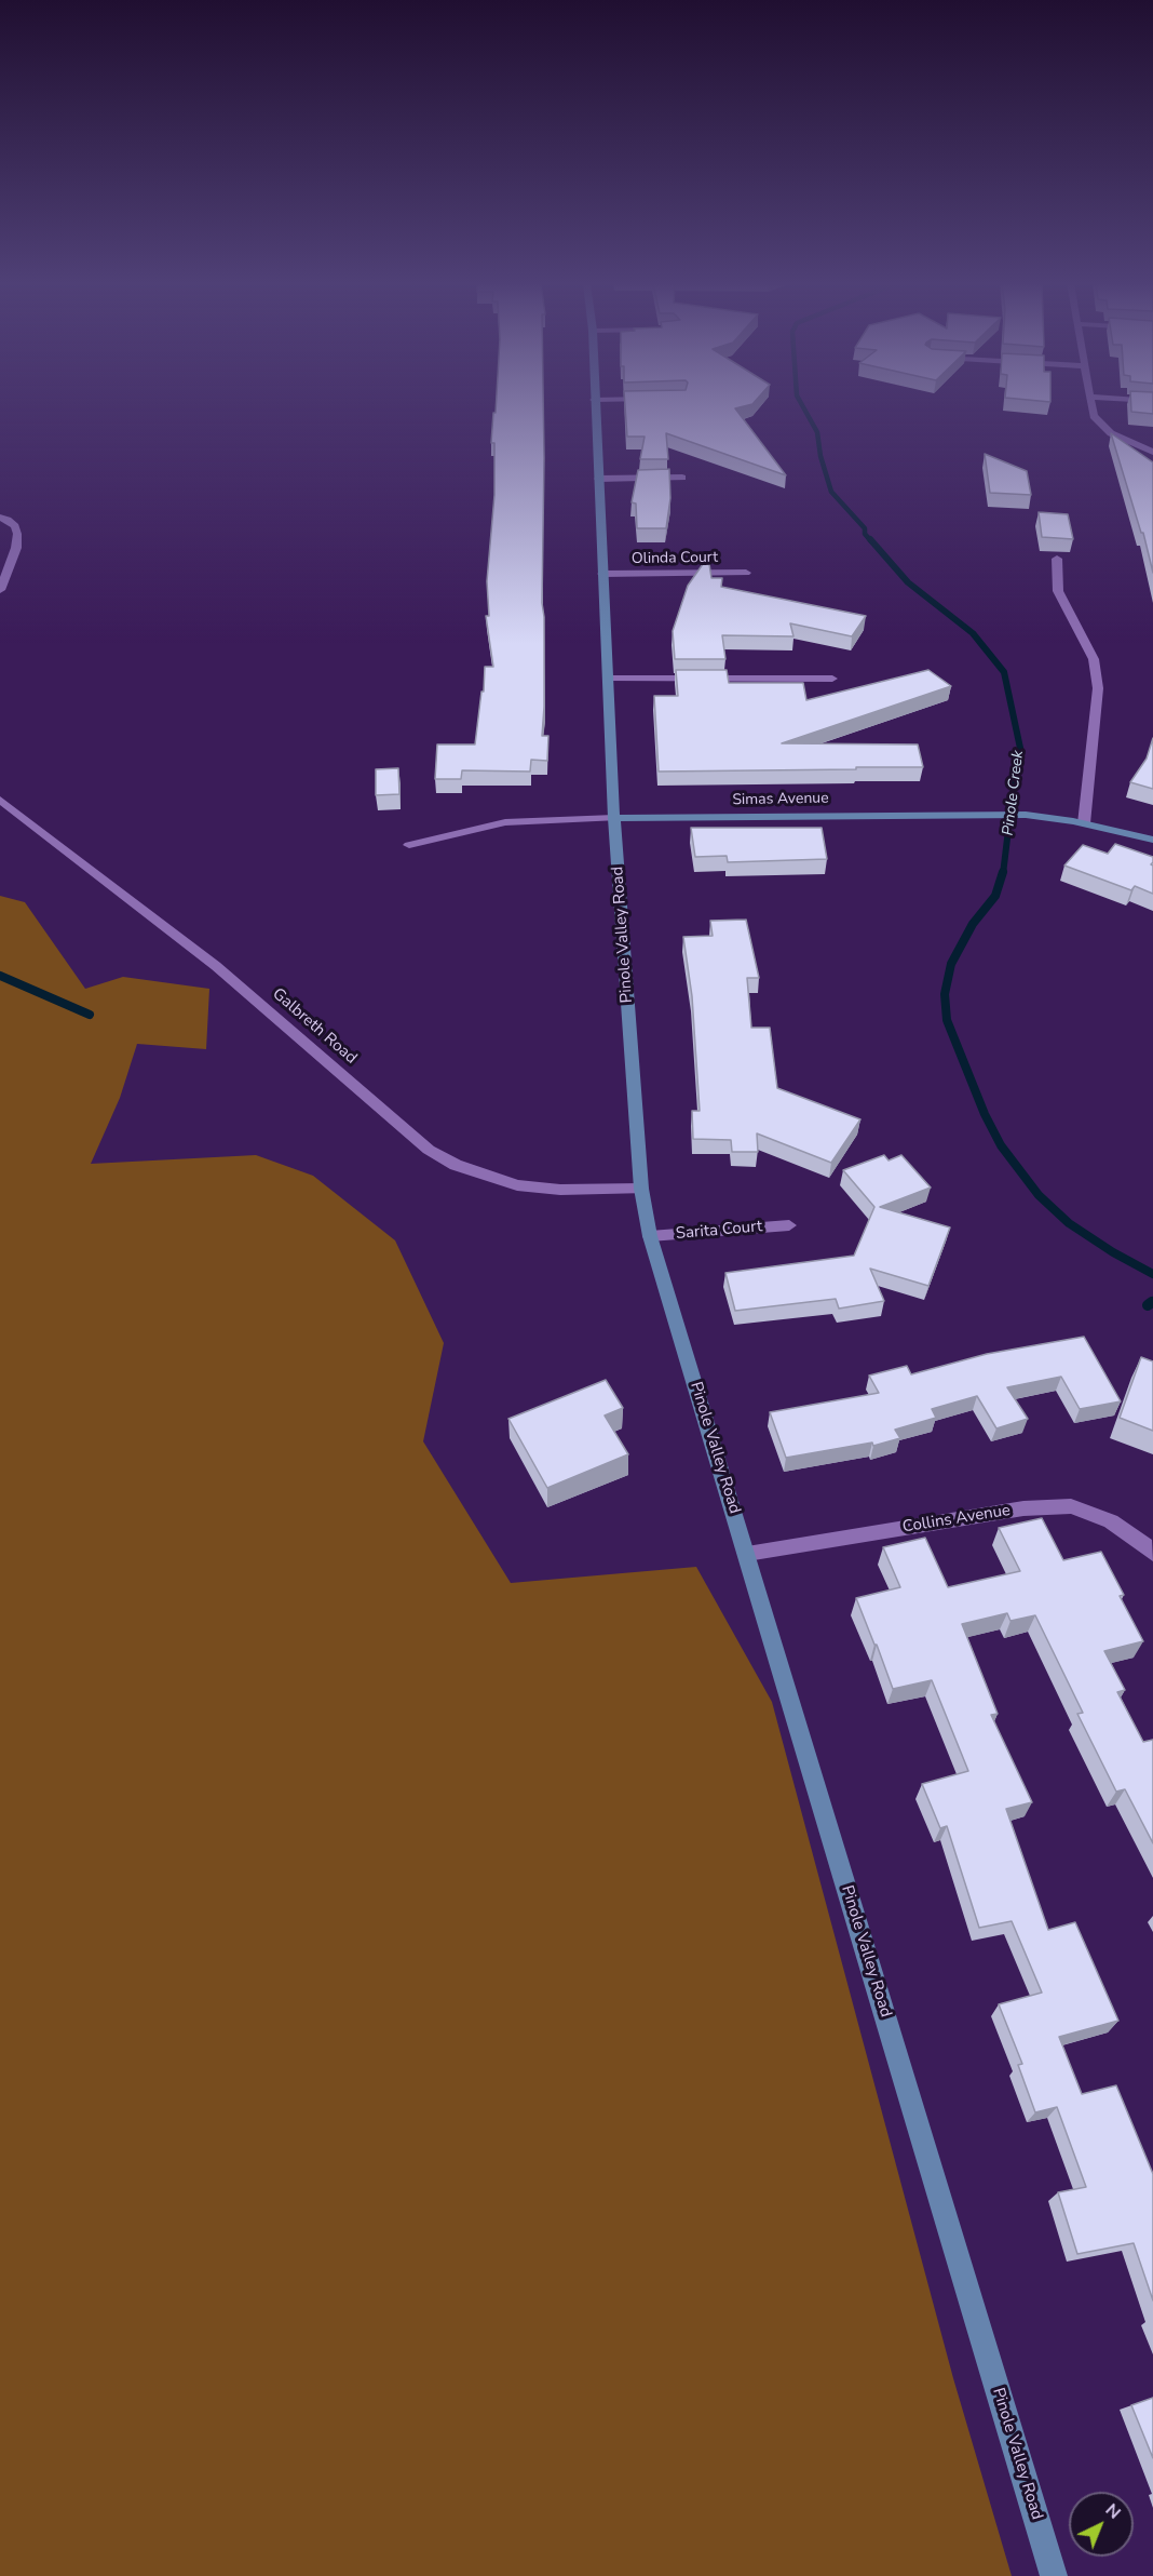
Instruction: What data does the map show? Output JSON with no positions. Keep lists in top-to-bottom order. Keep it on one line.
{"streets":{"main road":["Simas Avenue","Pinole Valley Road"],"street":["Olinda Court","Galbreth Road","Sarita Court","Collins Avenue"]},"crossings":[["Olinda Court","Pinole Valley Road"],["Simas Avenue","Pinole Valley Road"],["Pinole Valley Road","Galbreth Road"],["Pinole Valley Road","Sarita Court"],["Pinole Valley Road","Collins Avenue"]],"water":["Pinole Creek"],"north":"top right"}
